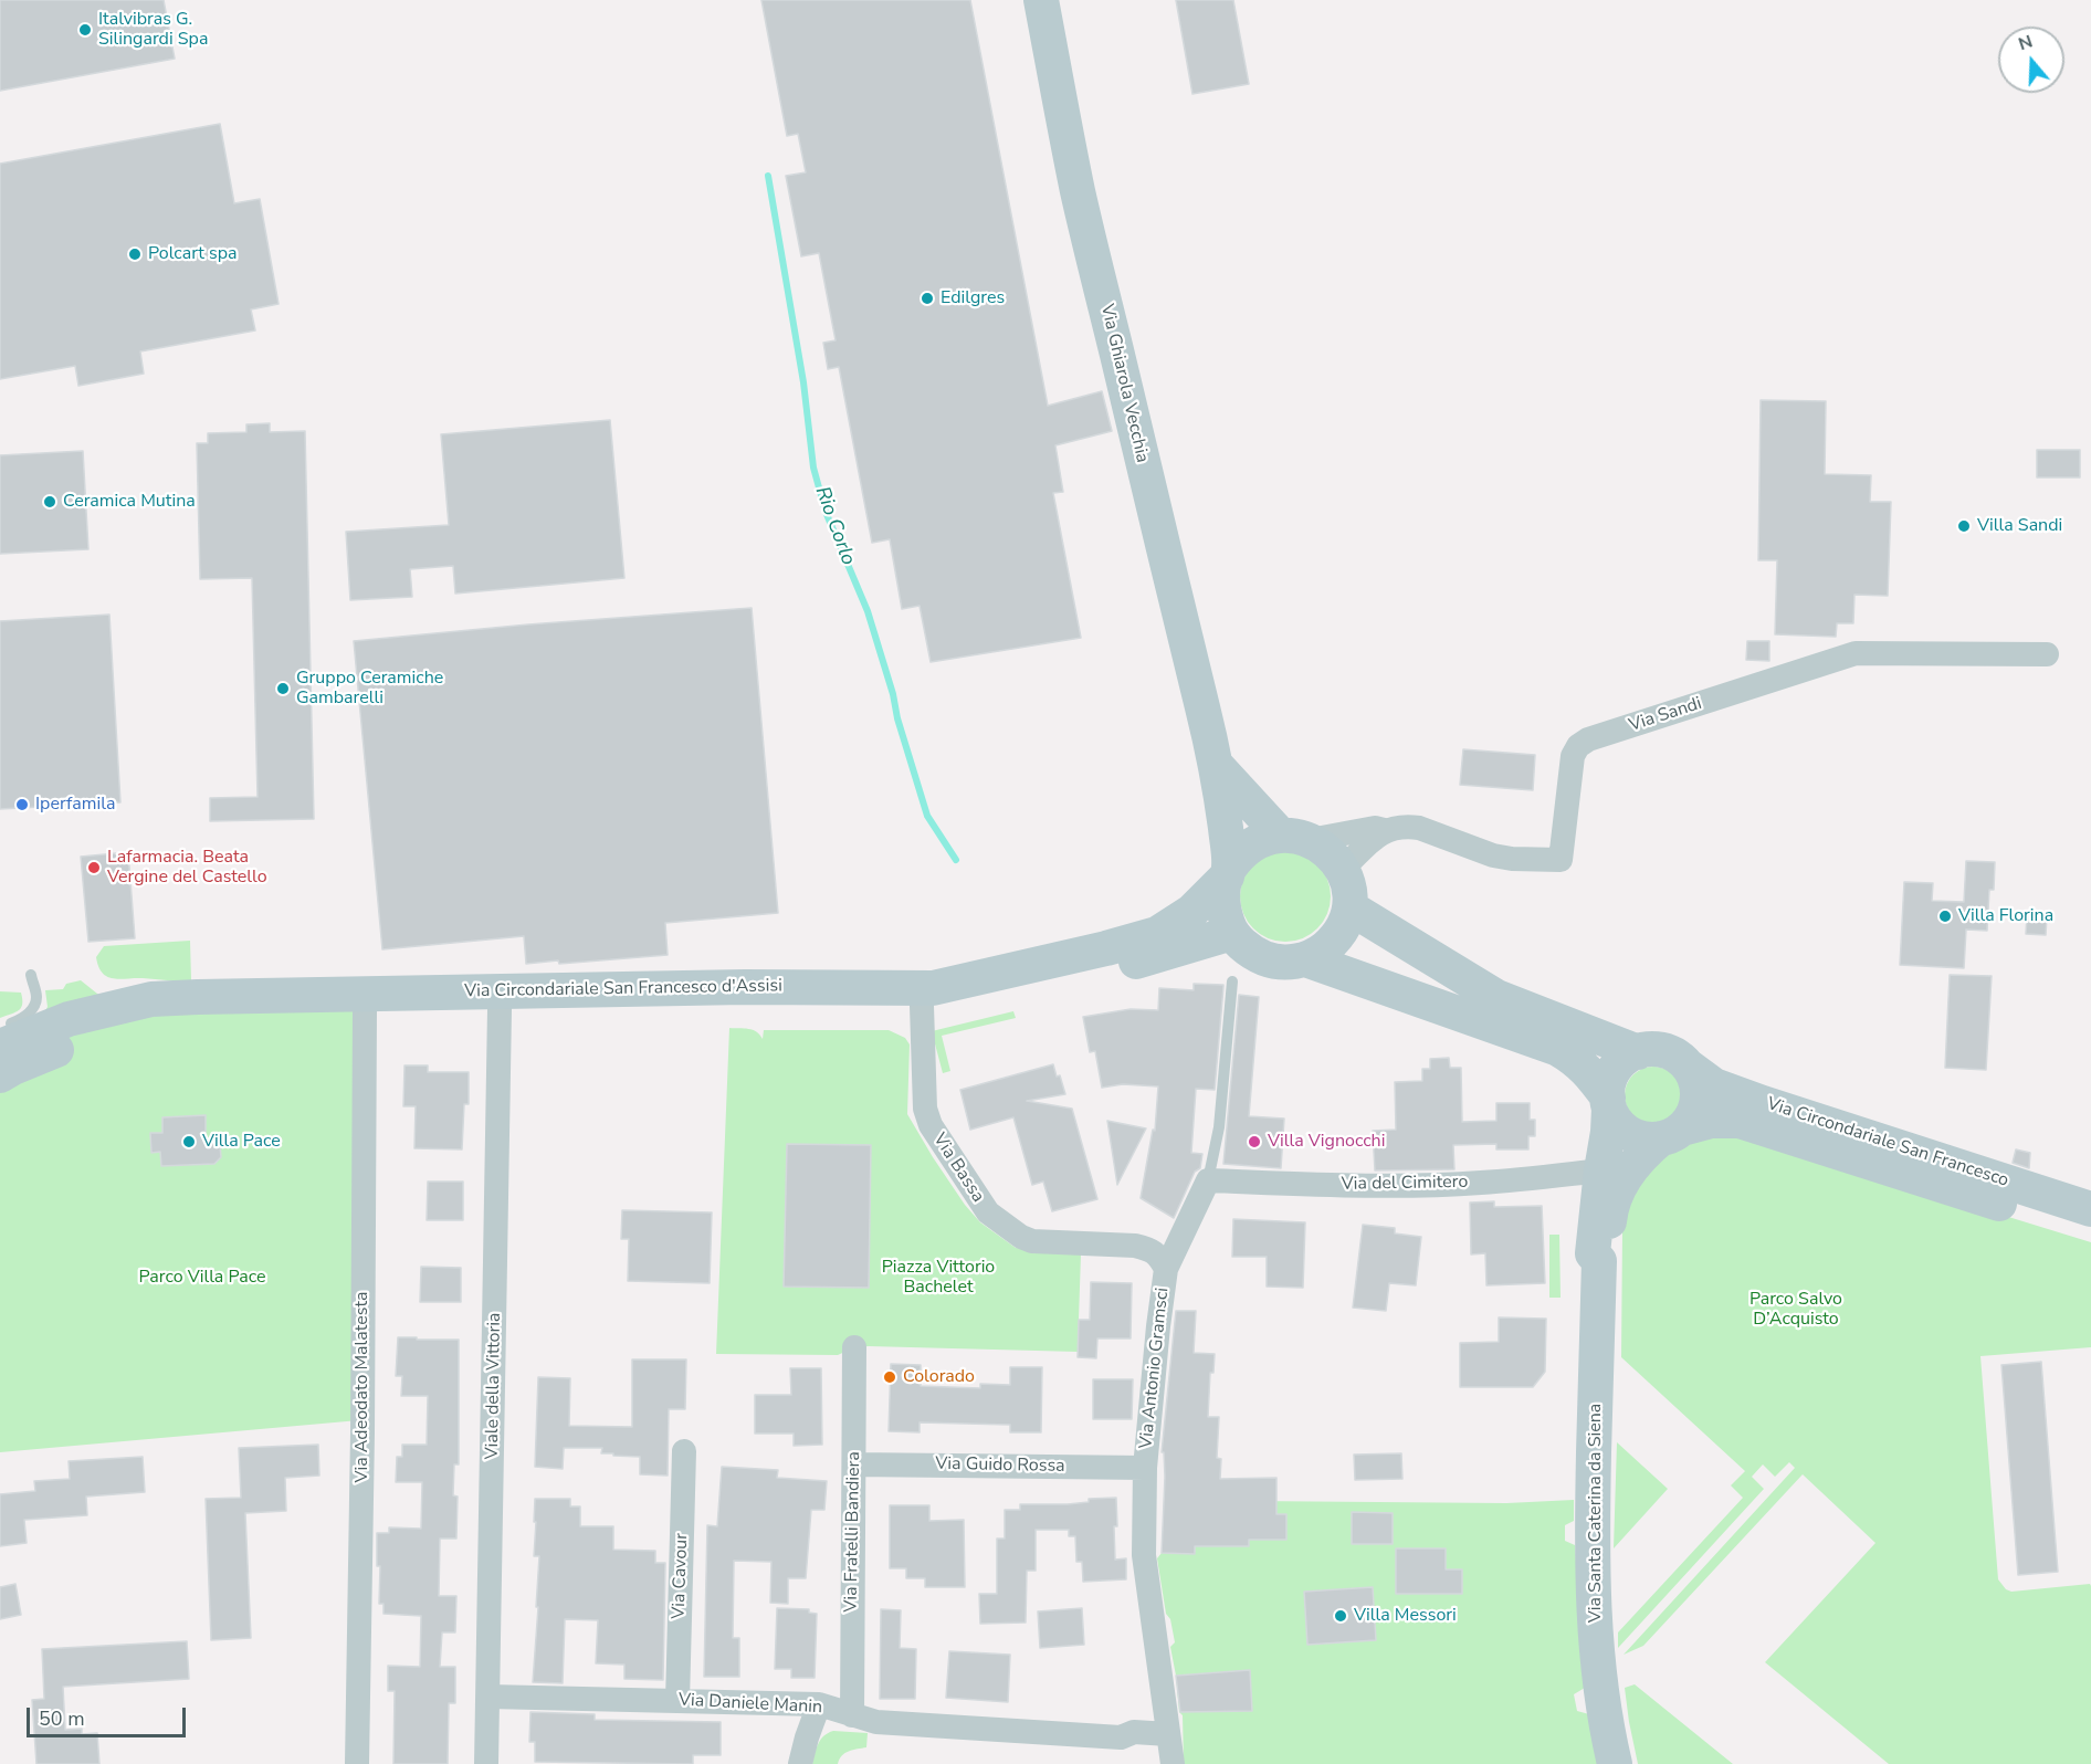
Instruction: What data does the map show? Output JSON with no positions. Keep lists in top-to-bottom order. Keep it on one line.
{"streets":{"street":["Via Ghiarola Vecchia","Via Sandi","Via Circondariale San Francesco d'Assisi","Via Circondariale San Francesco","Via Bassa","Via del Cimitero","Via Antonio Gramsci","Viale della Vittoria","Via Adeodato Malatesta","Via Guido Rossa","Via Santa Caterina da Siena","Via Fratelli Bandiera","Via Cavour","Via Daniele Manin"]},"crossings":[["Via Ghiarola Vecchia","Via Sandi"],["Via Ghiarola Vecchia","Via Circondariale San Francesco d'Assisi"],["Via Sandi","Via Circondariale San Francesco d'Assisi"],["Via Circondariale San Francesco d'Assisi","Via Bassa"],["Via Circondariale San Francesco d'Assisi","Viale della Vittoria"],["Via Circondariale San Francesco d'Assisi","Via Adeodato Malatesta"],["Via Circondariale San Francesco","Via Santa Caterina da Siena"],["Via Bassa","Via Antonio Gramsci"],["Via del Cimitero","Via Antonio Gramsci"],["Via del Cimitero","Via Santa Caterina da Siena"],["Via Antonio Gramsci","Via Guido Rossa"],["Via Antonio Gramsci","Via Daniele Manin"],["Viale della Vittoria","Via Daniele Manin"],["Via Guido Rossa","Via Fratelli Bandiera"],["Via Fratelli Bandiera","Via Daniele Manin"],["Via Cavour","Via Daniele Manin"]],"water":["Rio Corlo"],"parks":["Piazza Vittorio Bachelet","Parco Villa Pace","Parco Salvo D’Acquisto"],"places":["Italvibras G. Silingardi Spa","Polcart spa","Edilgres","Ceramica Mutina","Villa Sandi","Gruppo Ceramiche Gambarelli","Iperfamila","Lafarmacia. Beata Vergine del Castello","Villa Florina","Villa Pace","Villa Vignocchi","Colorado","Villa Messori"],"scale_bar":"50 m","north":"top"}
